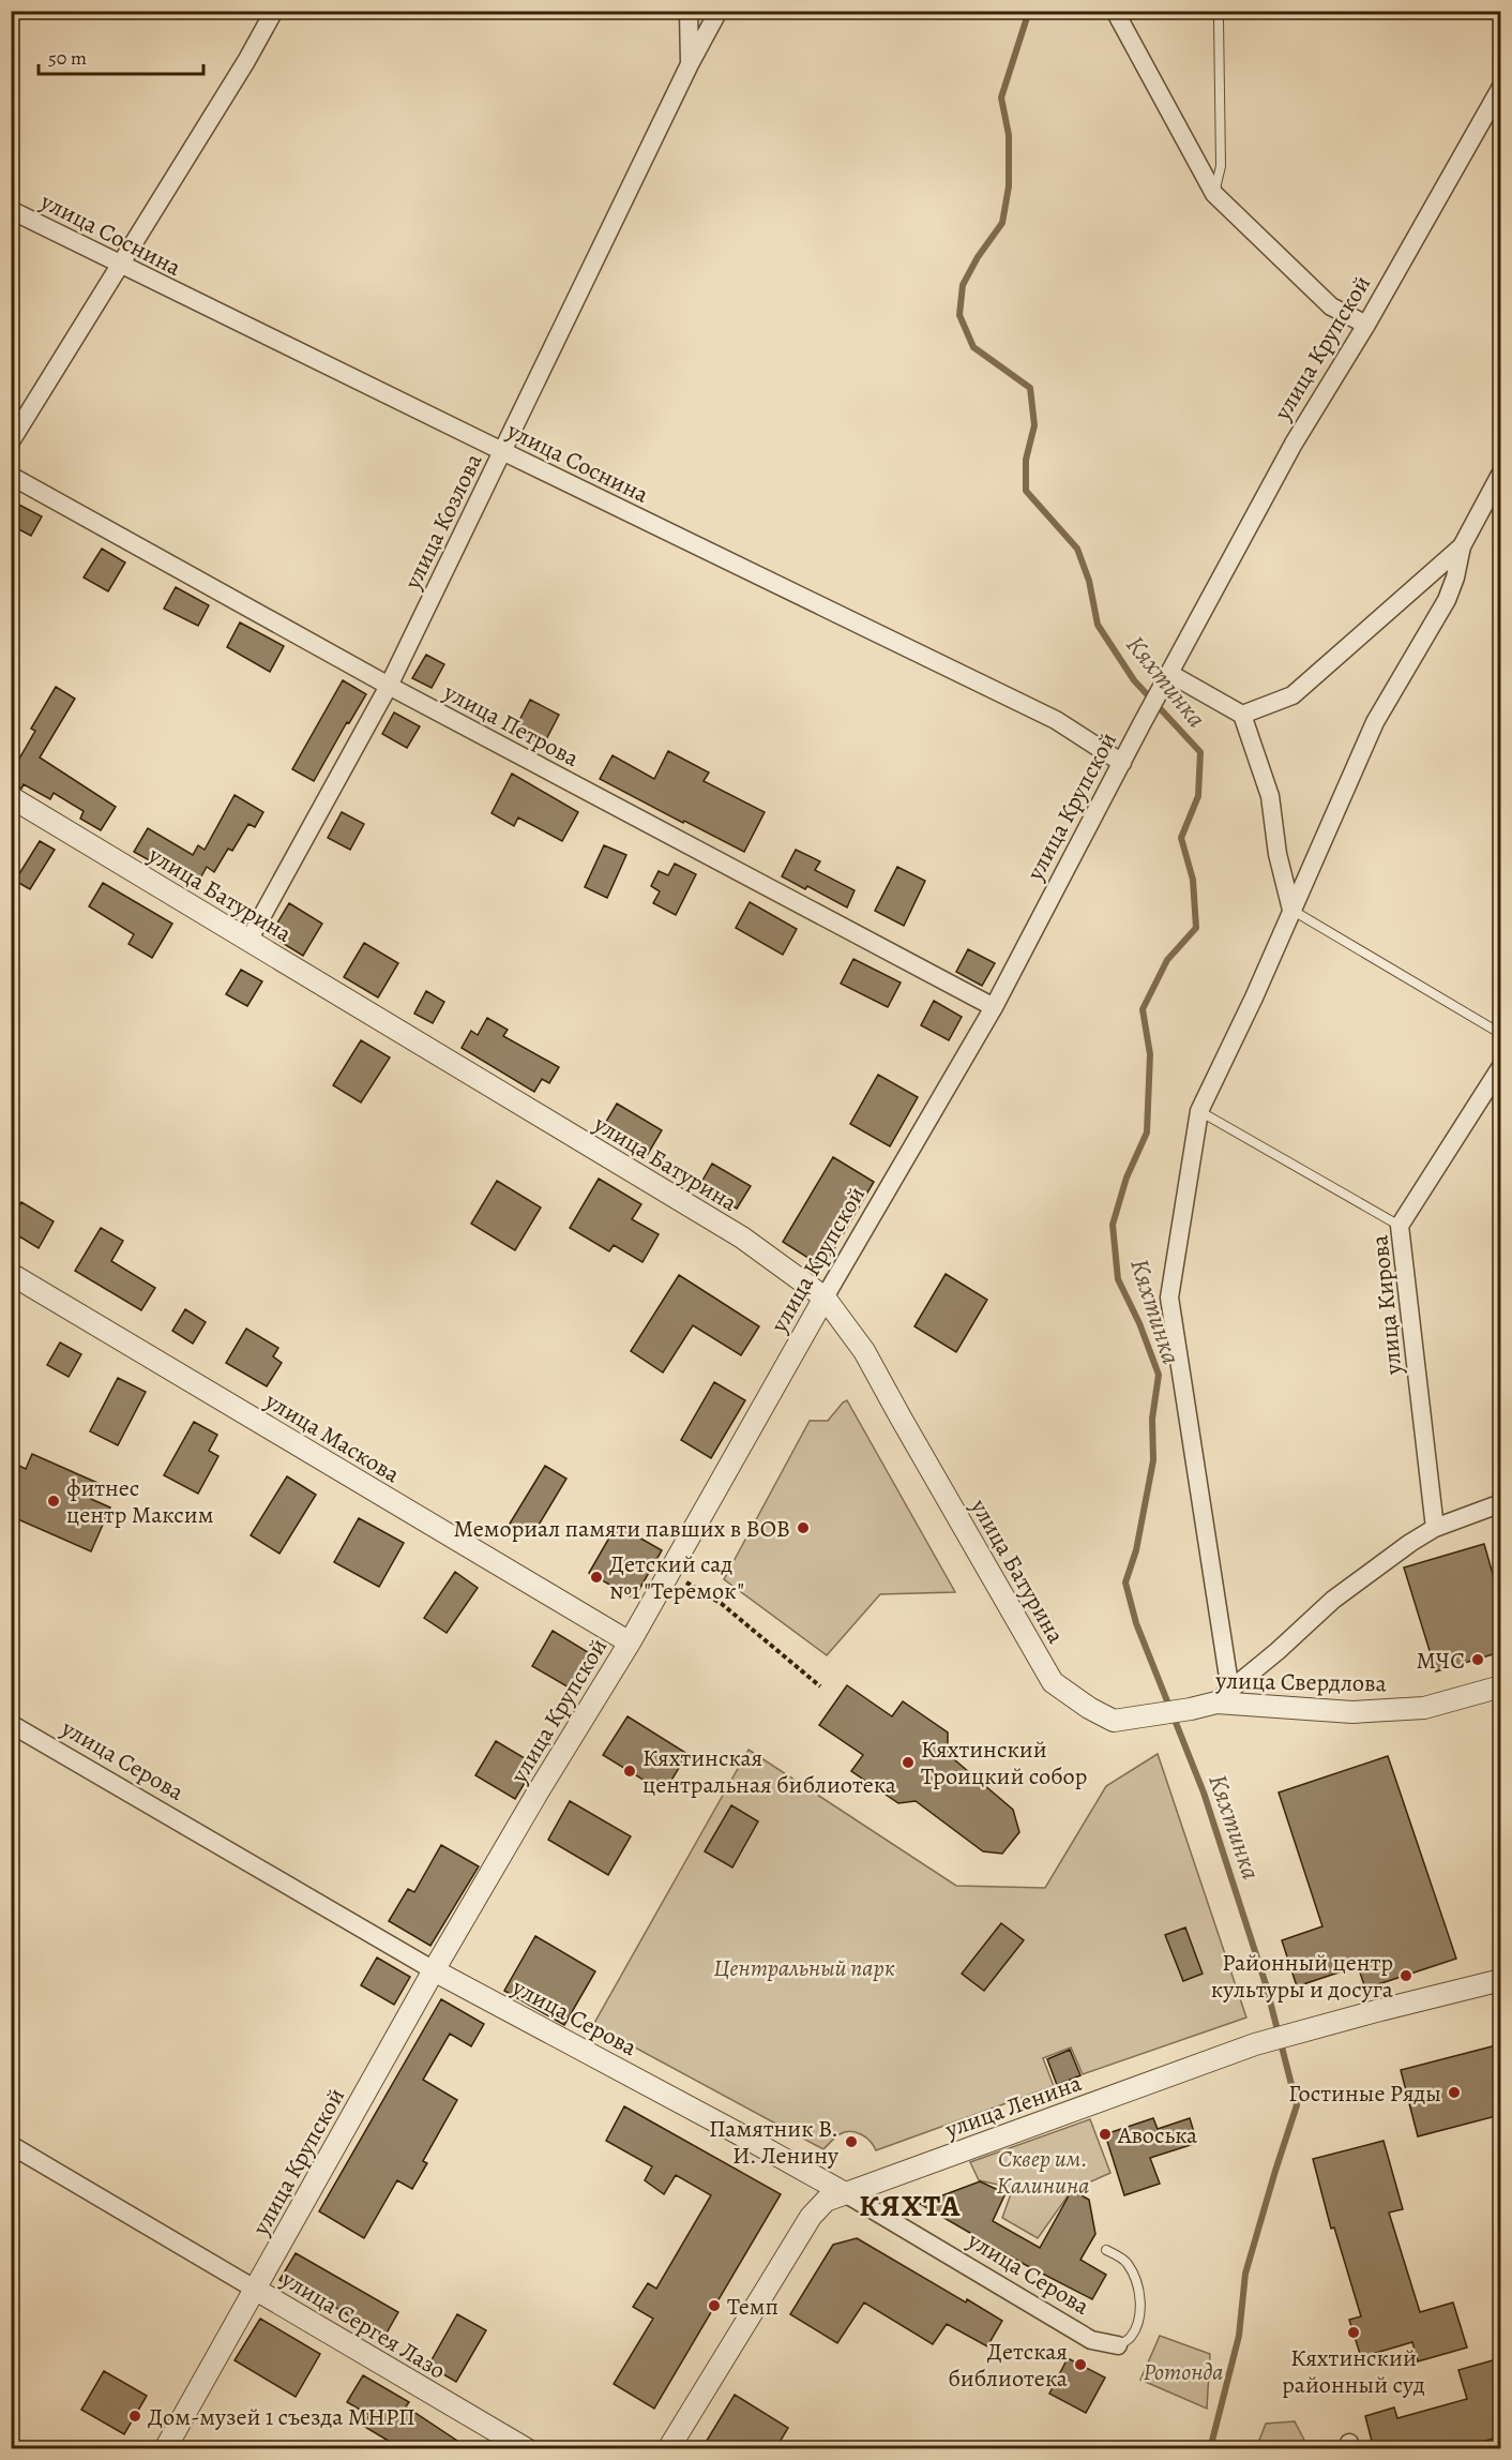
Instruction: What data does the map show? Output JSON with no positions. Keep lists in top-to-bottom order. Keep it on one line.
{"streets":{"street":["улица Соснина","улица Крупской","улица Козлова","улица Петрова","улица Батурина","улица Кирова","улица Маскова","улица Свердлова","улица Серова","улица Ленина","улица Сергея Лазо"]},"crossings":[["улица Соснина","улица Крупской"],["улица Соснина","улица Козлова"],["улица Крупской","улица Петрова"],["улица Крупской","улица Батурина"],["улица Крупской","улица Маскова"],["улица Крупской","улица Серова"],["улица Крупской","улица Сергея Лазо"],["улица Козлова","улица Петрова"],["улица Козлова","улица Батурина"],["улица Батурина","улица Свердлова"],["улица Серова","улица Ленина"]],"districts":["КЯХТА"],"water":["Кяхтинка"],"parks":["Центральный парк","Сквер им. Калинина","Ротонда"],"places":["фитнес центр Максим","Мемориал памяти павших в ВОВ","Детский сад №1 \"Теремок\"","МЧС","Кяхтинский Троицкий собор","Кяхтинская центральная библиотека","Районный центр культуры и досуга","Гостиные Ряды","Авоська","Памятник В. И. Ленину","Темп","Кяхтинский районный суд","Детская библиотека","Дом-музей 1 съезда МНРП"],"scale_bar":"50 m"}
